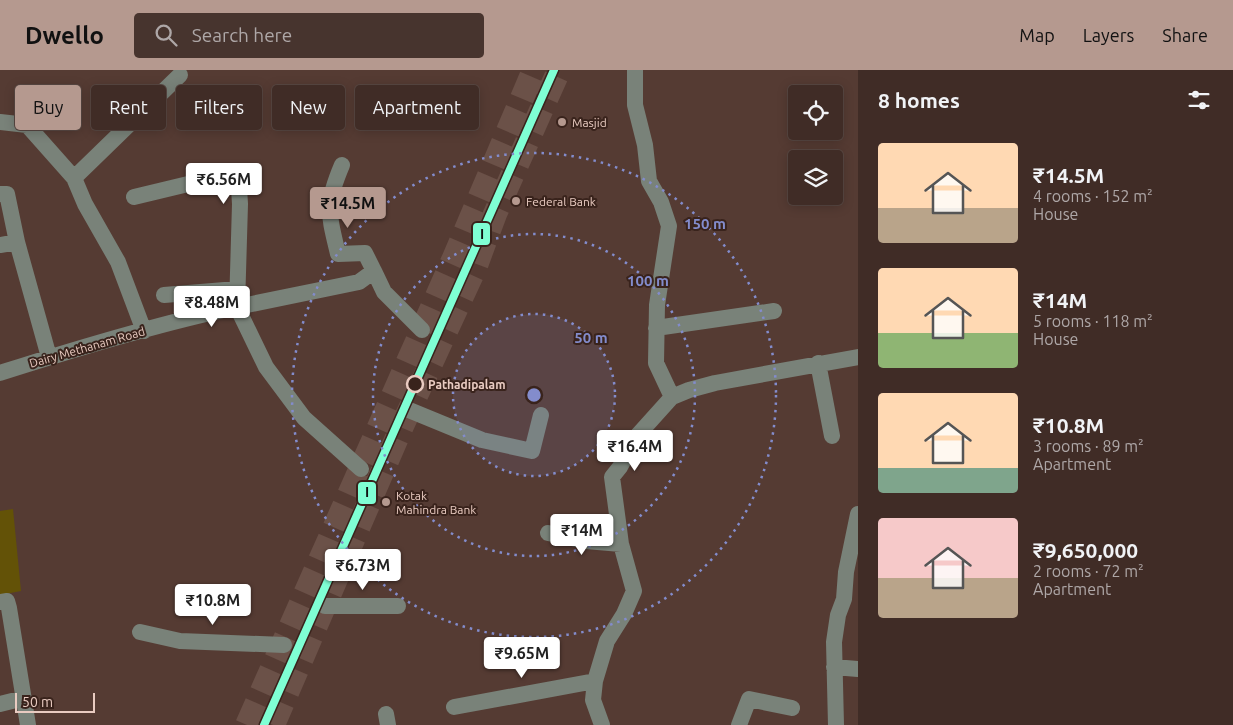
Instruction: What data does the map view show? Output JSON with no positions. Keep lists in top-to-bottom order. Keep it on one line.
{"streets":{"street":["Dairy Methanam Road"]},"places":["Masjid","Federal Bank","Pathadipalam","Kotak Mahindra Bank"],"lines":["transit line I"],"scale_bar":"50 m","page":{"header":"Dwello","search":"Search here","nav":["Map","Layers","Share"],"heading":"8 homes","chip":["Buy","Rent","Filters","New","Apartment"],"list":[{"name":"₹14.5M","note":"4 rooms · 152 m² · House"},{"name":"₹14M","note":"5 rooms · 118 m² · House"},{"name":"₹10.8M","note":"3 rooms · 89 m² · Apartment"},{"name":"₹9,650,000","note":"2 rooms · 72 m² · Apartment"}],"price":["₹6.56M","₹14.5M","₹8.48M","₹16.4M","₹14M","₹6.73M","₹10.8M","₹9.65M"],"scale":"50 m"},"rings":["150 m","100 m","50 m"]}
